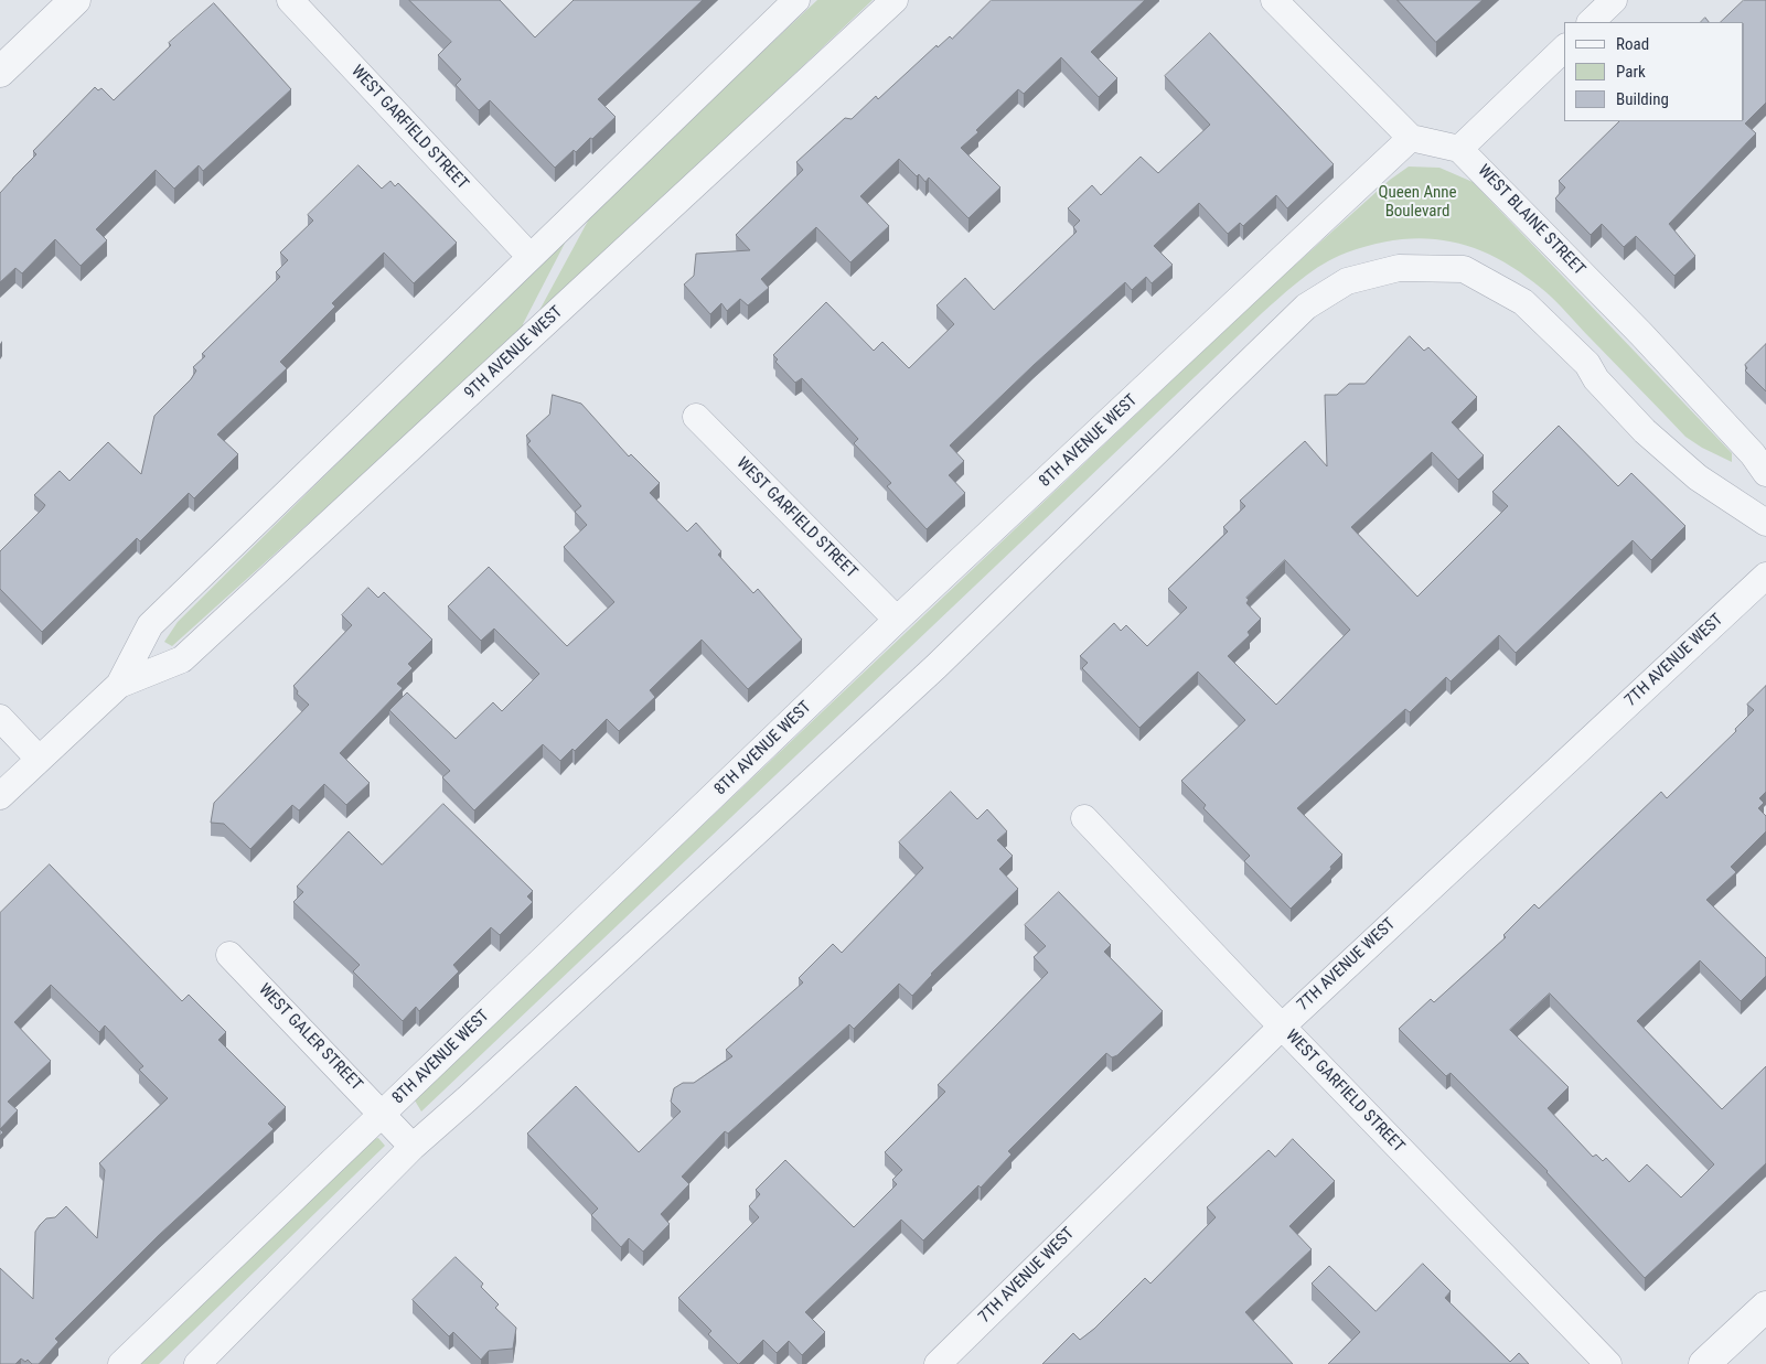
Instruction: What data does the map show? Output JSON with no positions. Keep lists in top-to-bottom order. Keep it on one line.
{"streets":{"street":["WEST GARFIELD STREET","WEST BLAINE STREET","9TH AVENUE WEST","8TH AVENUE WEST","7TH AVENUE WEST","WEST GALER STREET"]},"crossings":[["WEST GARFIELD STREET","9TH AVENUE WEST"],["WEST GARFIELD STREET","8TH AVENUE WEST"],["WEST GARFIELD STREET","7TH AVENUE WEST"],["8TH AVENUE WEST","WEST GALER STREET"]],"parks":["Queen Anne Boulevard"],"legend":["Road","Park","Building"]}
